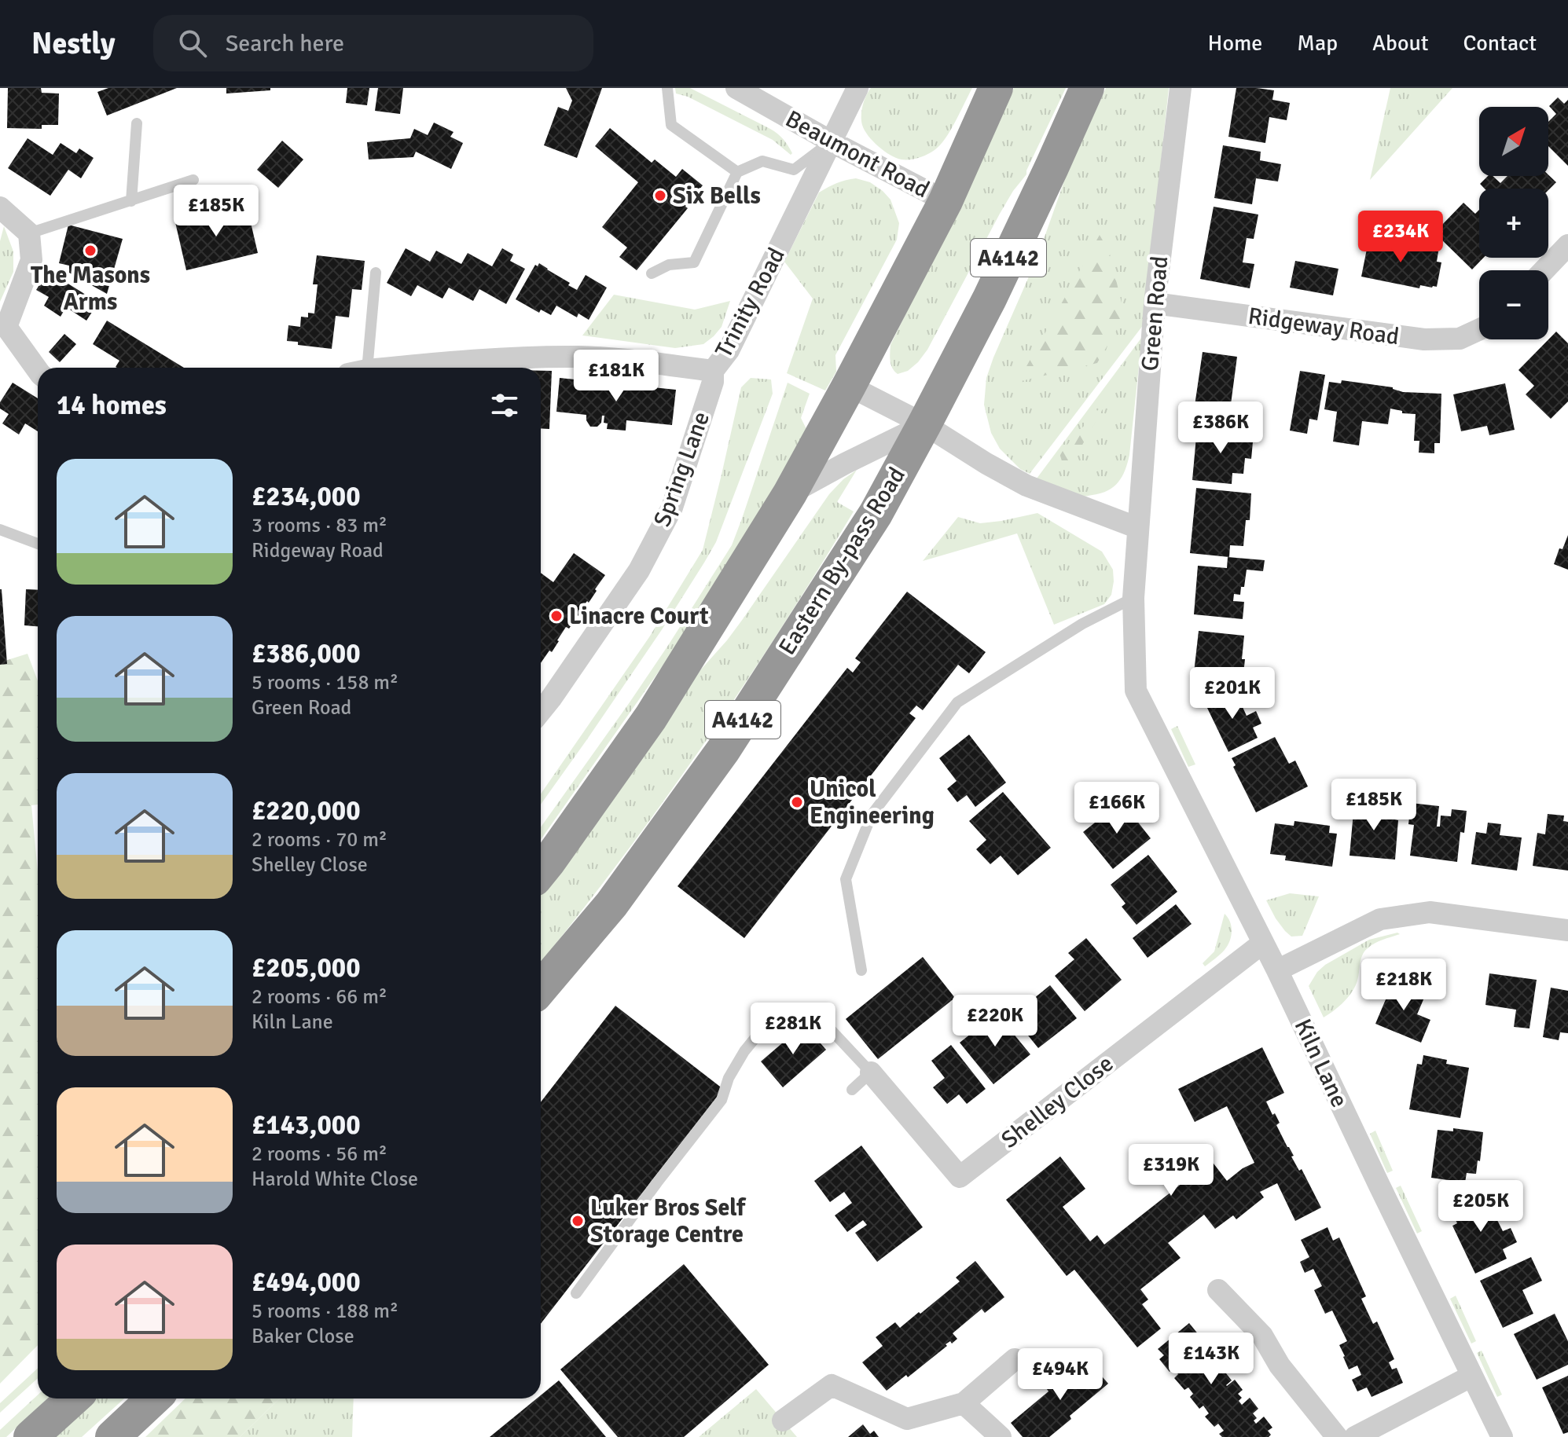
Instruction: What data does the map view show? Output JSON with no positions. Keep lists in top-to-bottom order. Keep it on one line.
{"streets":{"highway":["A4142","Eastern By-pass Road"],"street":["Beaumont Road","Trinity Road","Green Road","Ridgeway Road","Spring Lane","Kiln Lane","Shelley Close"]},"crossings":[["Beaumont Road","Trinity Road"],["Trinity Road","Spring Lane"],["Green Road","Ridgeway Road"],["Green Road","Kiln Lane"],["Kiln Lane","Shelley Close"]],"places":["Six Bells","The Masons Arms","Linacre Court","Unicol Engineering","Luker Bros Self Storage Centre"],"north":"top right","page":{"header":"Nestly","search":"Search here","nav":["Home","Map","About","Contact"],"map_buttons":["+","−"],"price":["£185K","£234K","£181K","£386K","£201K","£185K","£166K","£218K","£220K","£281K","£319K","£205K","£143K","£494K"],"heading":"14 homes","list":[{"name":"£234,000","note":"3 rooms · 83 m² · Ridgeway Road"},{"name":"£386,000","note":"5 rooms · 158 m² · Green Road"},{"name":"£220,000","note":"2 rooms · 70 m² · Shelley Close"},{"name":"£205,000","note":"2 rooms · 66 m² · Kiln Lane"},{"name":"£143,000","note":"2 rooms · 56 m² · Harold White Close"},{"name":"£494,000","note":"5 rooms · 188 m² · Baker Close"}]}}
